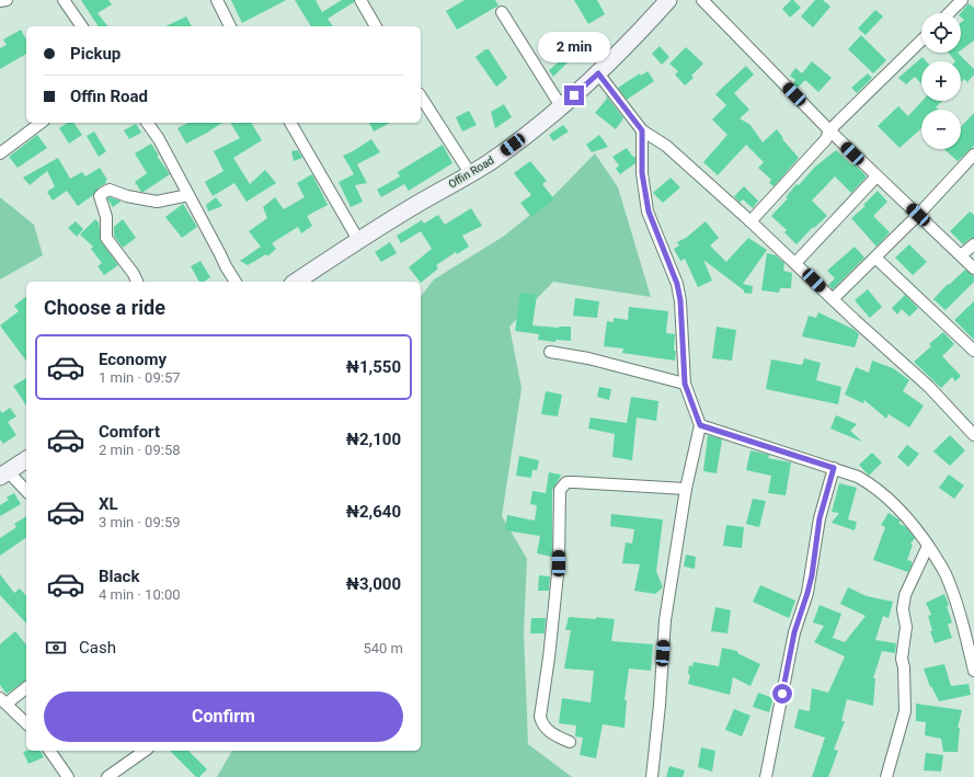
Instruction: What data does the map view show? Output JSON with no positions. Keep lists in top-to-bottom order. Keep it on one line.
{"streets":{"street":["Offin Road"]},"page":{"map_buttons":["+","−"],"banner":["Pickup","Offin Road"],"bubble":"2 min","heading":"Choose a ride","list":[{"name":"Economy","note":"1 min · 09:57","value":"₦1,550"},{"name":"Comfort","note":"2 min · 09:58","value":"₦2,100"},{"name":"XL","note":"3 min · 09:59","value":"₦2,640"},{"name":"Black","note":"4 min · 10:00","value":"₦3,000"}],"pay":["Cash","540 m"],"buttons":"Confirm"}}
